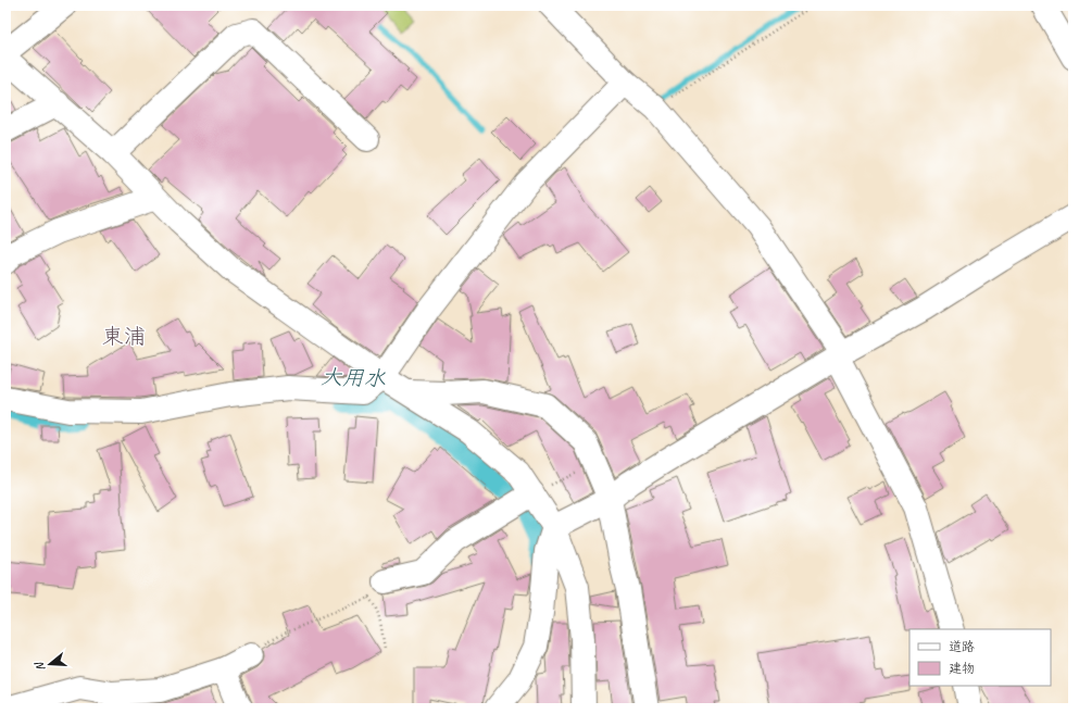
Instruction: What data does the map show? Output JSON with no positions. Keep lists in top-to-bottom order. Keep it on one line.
{"districts":["東浦"],"water":["大用水"],"legend":["道路","建物"],"north":"left"}
